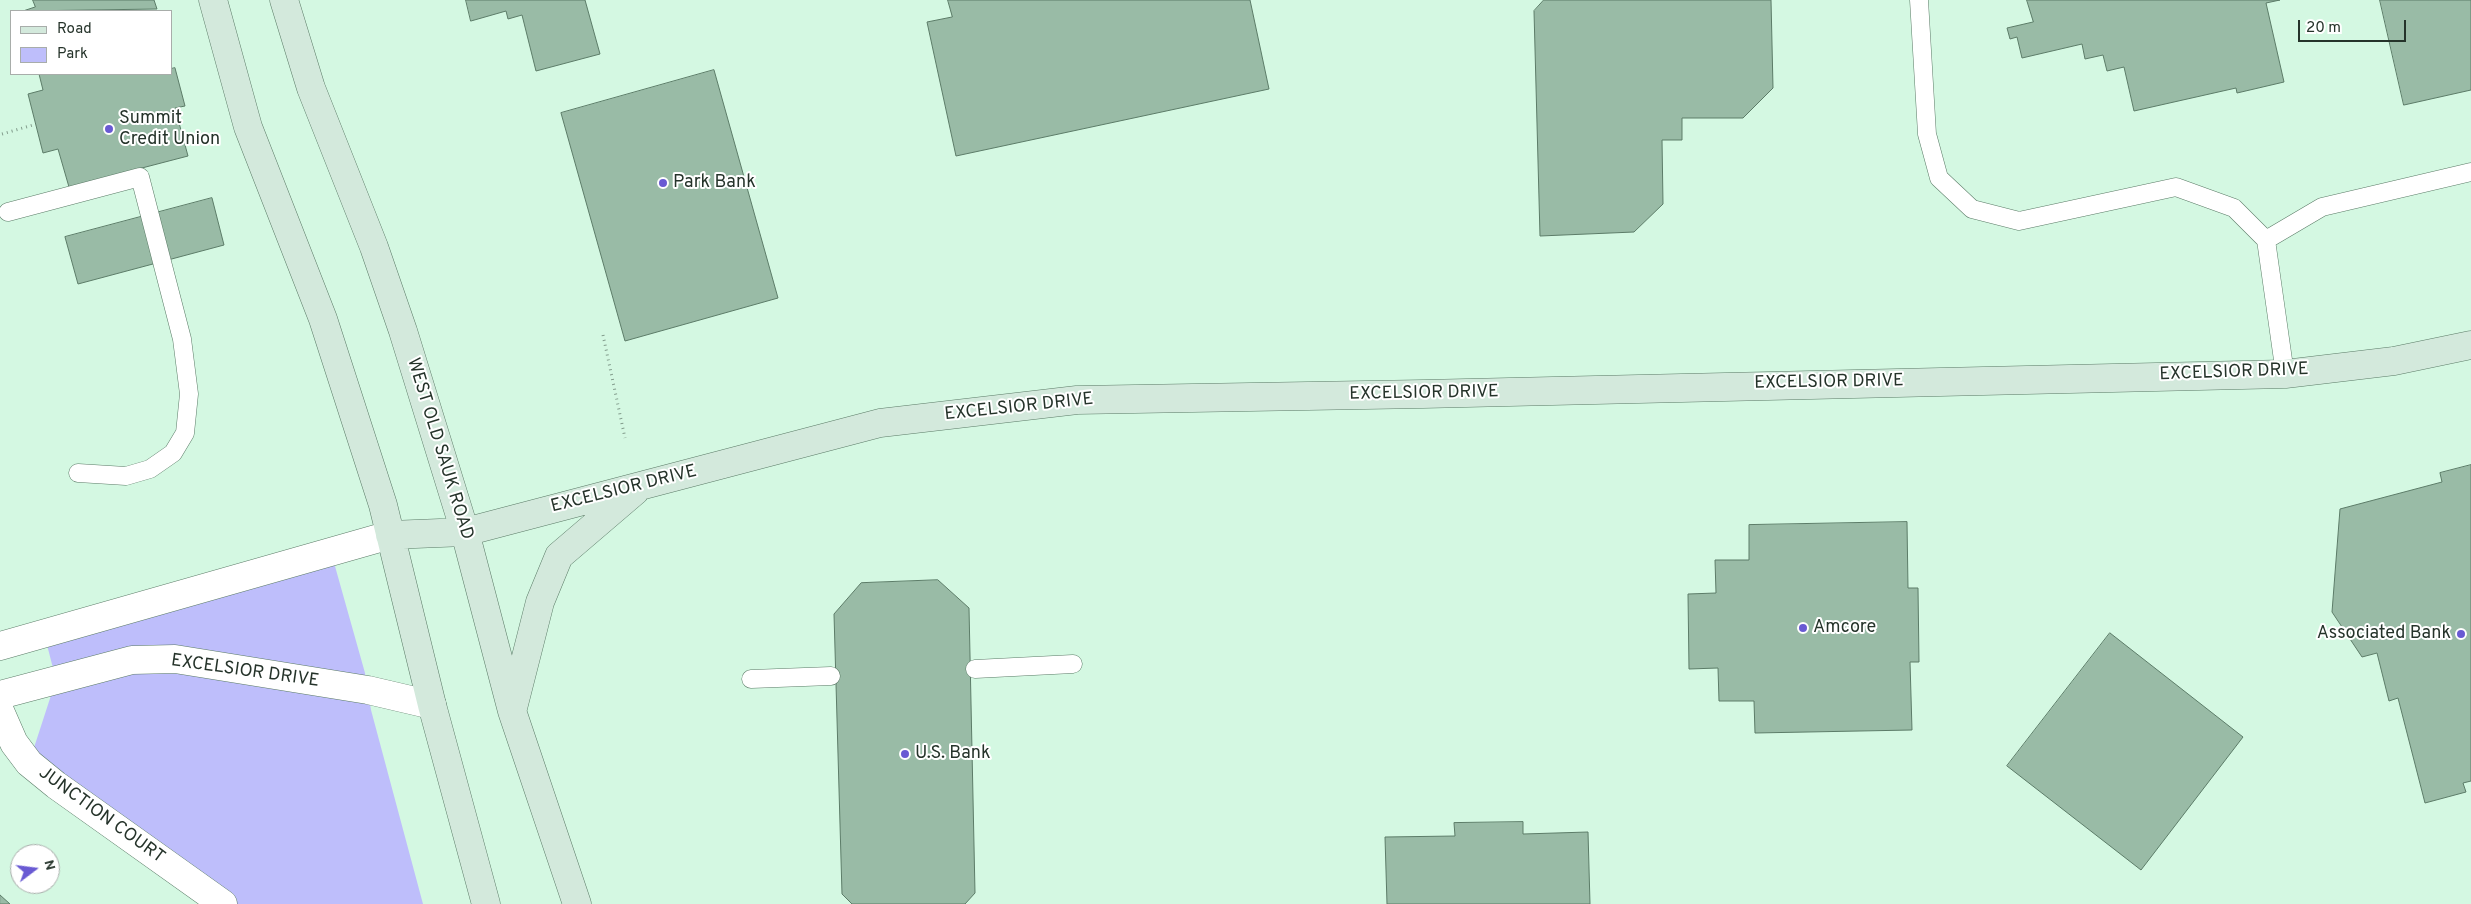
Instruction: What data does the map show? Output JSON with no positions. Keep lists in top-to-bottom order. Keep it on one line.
{"streets":{"street":["EXCELSIOR DRIVE","WEST OLD SAUK ROAD","JUNCTION COURT"]},"crossings":[["EXCELSIOR DRIVE","WEST OLD SAUK ROAD"]],"places":["Summit Credit Union","Park Bank","Amcore","Associated Bank","U.S. Bank"],"legend":["Road","Park"],"scale_bar":"20 m","north":"right"}
